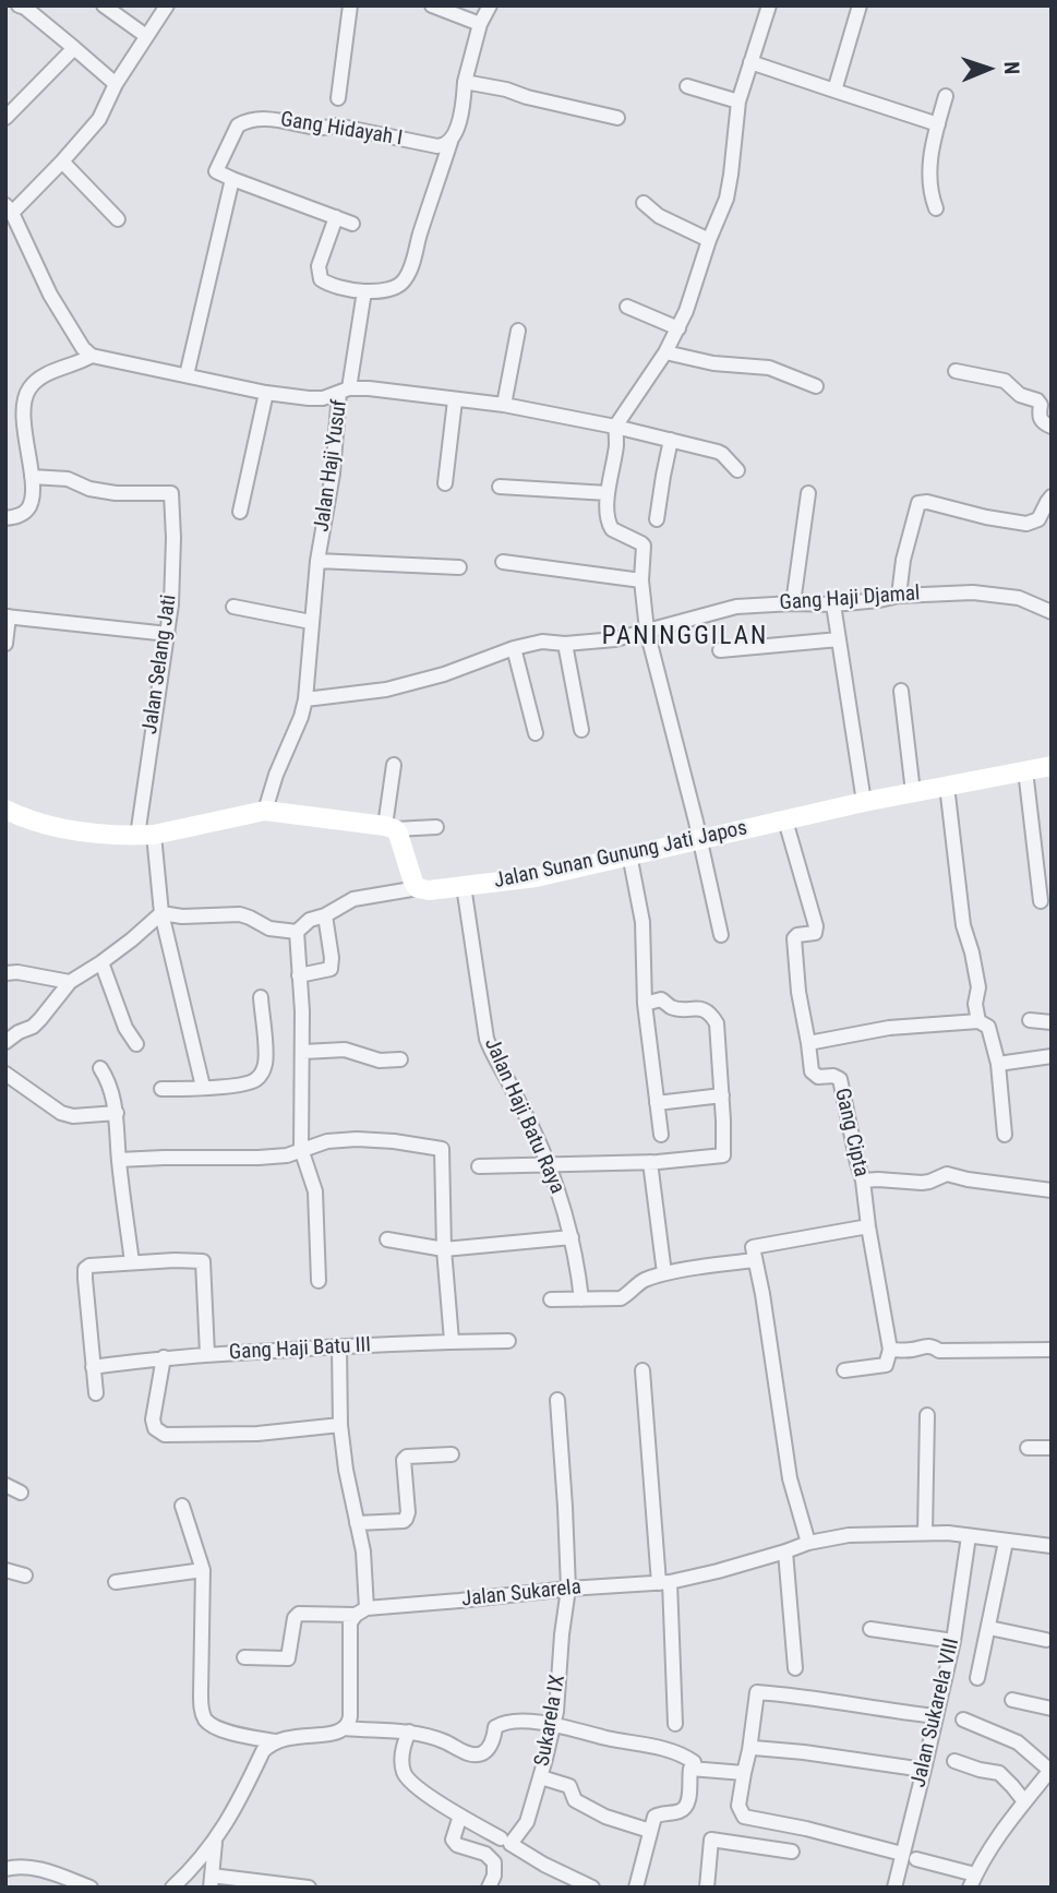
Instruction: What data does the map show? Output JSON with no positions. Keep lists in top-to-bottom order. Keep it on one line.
{"streets":{"street":["Gang Hidayah I","Jalan Haji Yusuf","Gang Haji Djamal","Jalan Selang Jati","Jalan Sunan Gunung Jati Japos","Jalan Haji Batu Raya","Gang Cipta","Gang Haji Batu III","Jalan Sukarela","Jalan Sukarela VIII","Sukarela IX"]},"crossings":[["Jalan Haji Yusuf","Gang Haji Djamal"],["Jalan Sunan Gunung Jati Japos","Jalan Haji Batu Raya"],["Jalan Sunan Gunung Jati Japos","Gang Cipta"],["Jalan Sukarela","Jalan Sukarela VIII"],["Jalan Sukarela","Sukarela IX"]],"districts":["PANINGGILAN"],"north":"right"}
